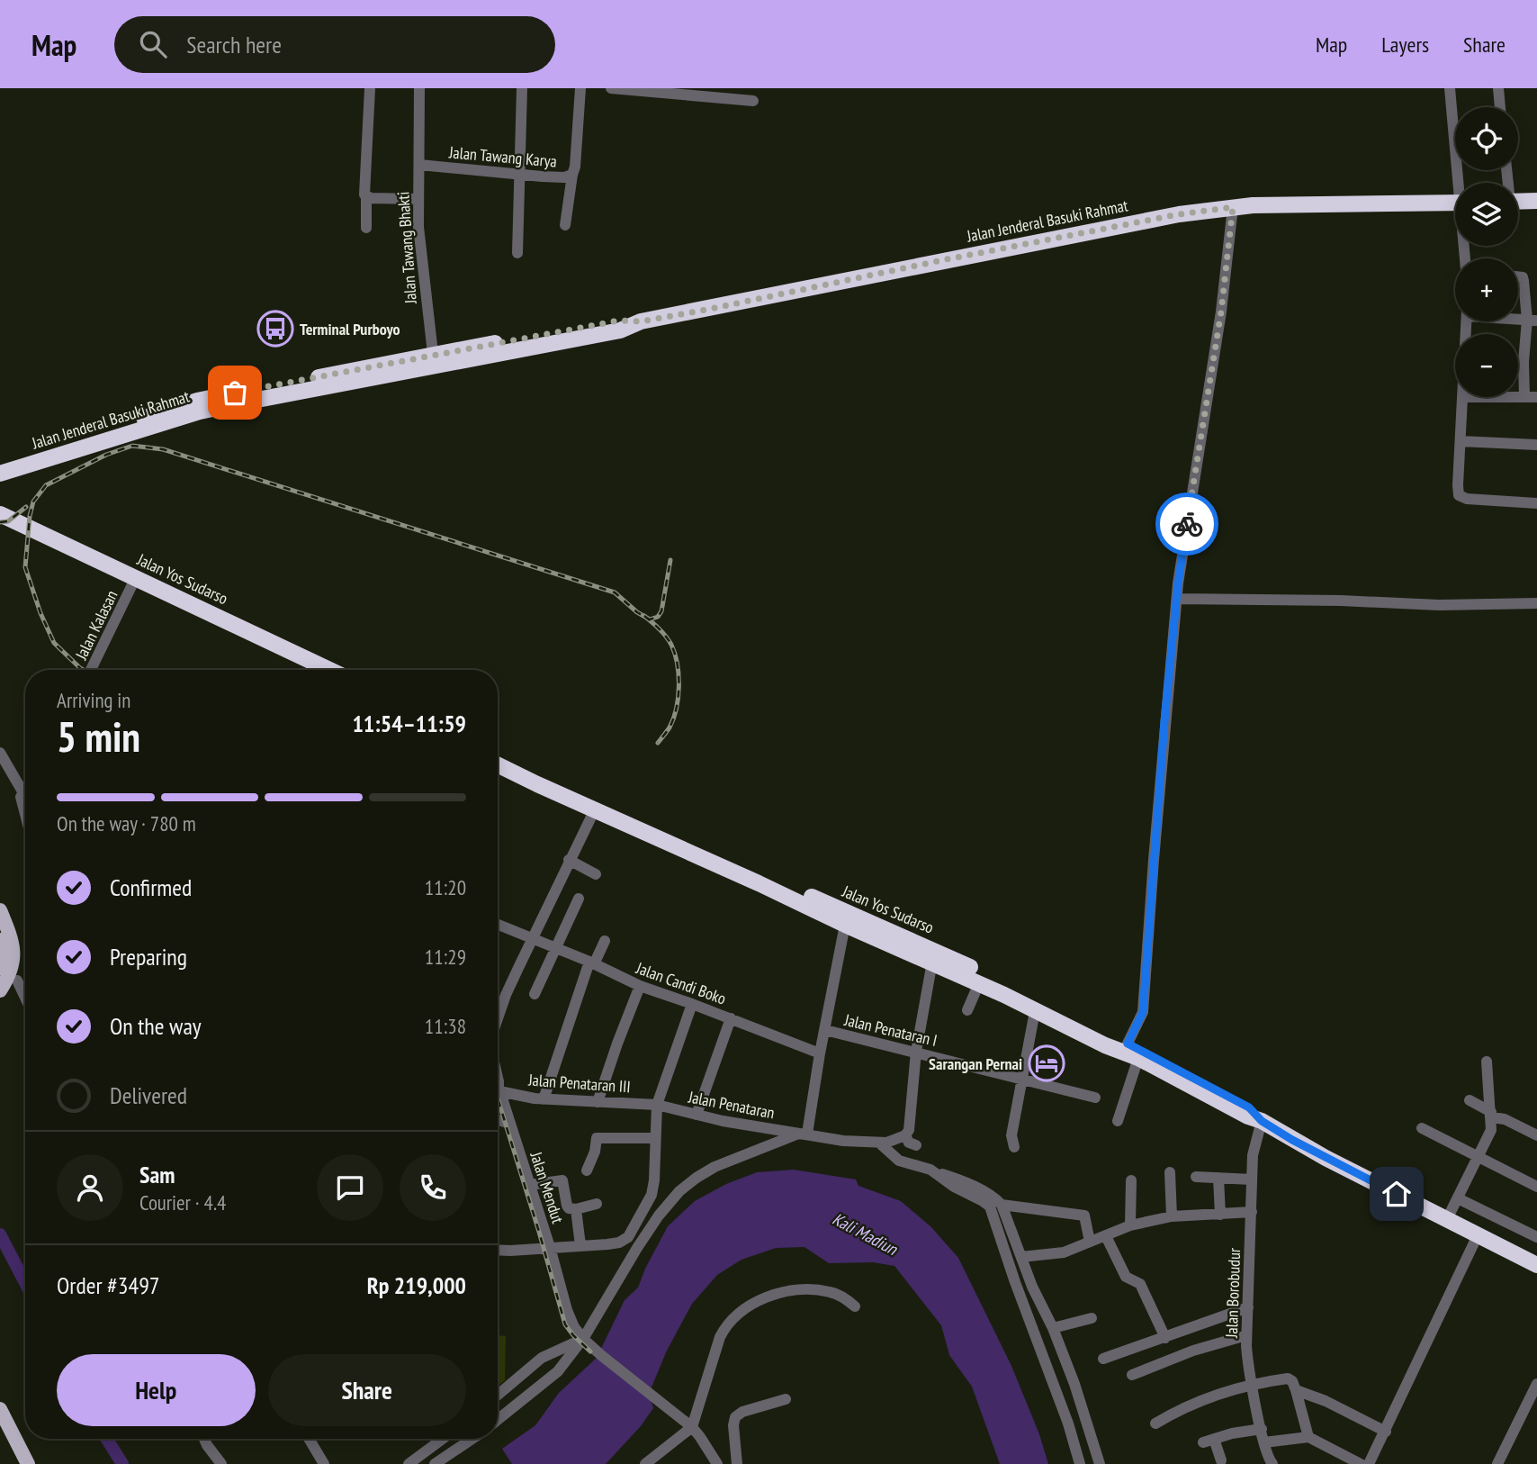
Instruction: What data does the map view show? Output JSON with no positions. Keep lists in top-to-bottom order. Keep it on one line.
{"streets":{"highway":["Jalan Jenderal Basuki Rahmat","Jalan Yos Sudarso"],"street":["Jalan Tawang Karya","Jalan Tawang Bhakti","Jalan Kalasan","Jalan Candi Boko","Jalan Penataran I","Jalan Penataran III","Jalan Penataran","Jalan Mendut","Jalan Borobudur"]},"crossings":[["Jalan Tawang Karya","Jalan Tawang Bhakti"],["Jalan Jenderal Basuki Rahmat","Jalan Tawang Bhakti"],["Jalan Yos Sudarso","Jalan Kalasan"],["Jalan Yos Sudarso","Jalan Mendut"],["Jalan Yos Sudarso","Jalan Borobudur"],["Jalan Candi Boko","Jalan Mendut"],["Jalan Penataran III","Jalan Penataran"]],"water":["Kali Madiun"],"places":{"bus stop":["Terminal Purboyo"],"hotel":["Sarangan Pernai"]},"page":{"header":"Map","search":"Search here","nav":["Map","Layers","Share"],"map_buttons":["+","−"],"heading":["5 min","Arriving in","11:54–11:59"],"panel":["Sam","Courier · 4.4","Order #3497","Rp 219,000"],"bar":"On the way · 780 m","list":[["Confirmed","11:20"],["Preparing","11:29"],["On the way","11:38"],"Delivered"],"buttons":["Help","Share"]}}
